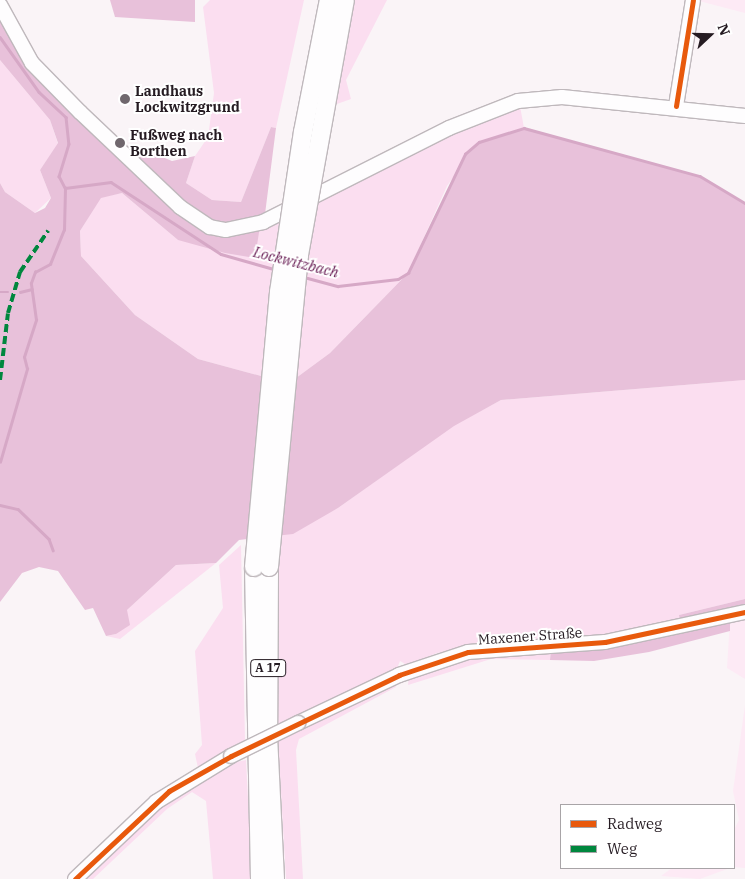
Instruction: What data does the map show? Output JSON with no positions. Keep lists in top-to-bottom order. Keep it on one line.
{"streets":{"highway":["A 17"],"main road":["Maxener Straße"]},"water":["Lockwitzbach"],"places":["Landhaus Lockwitzgrund","Fußweg nach Borthen"],"legend":["Radweg","Weg"],"north":"right"}
